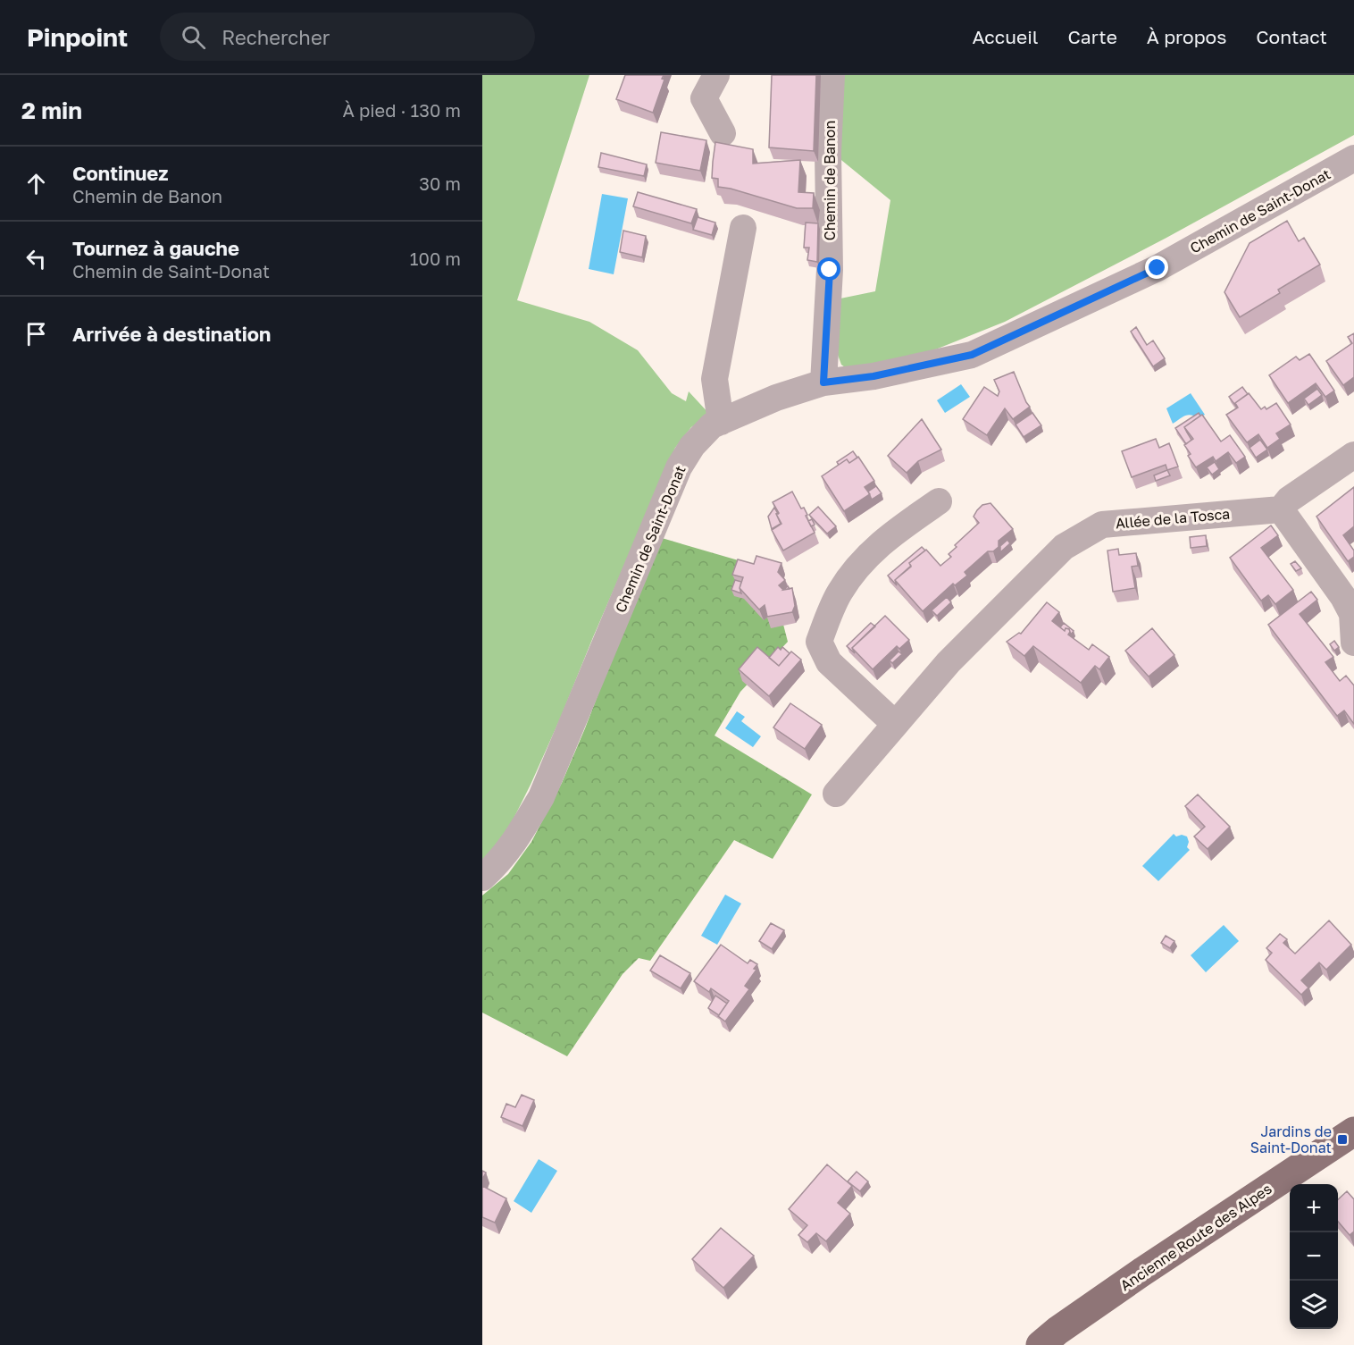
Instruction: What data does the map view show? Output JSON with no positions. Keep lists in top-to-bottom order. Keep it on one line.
{"streets":{"main road":["Ancienne Route des Alpes"],"street":["Chemin de Banon","Chemin de Saint-Donat","Allée de la Tosca"]},"crossings":[["Chemin de Banon","Chemin de Saint-Donat"]],"places":{"transit":["Jardins de Saint-Donat"]},"page":{"header":"Pinpoint","search":"Rechercher","nav":["Accueil","Carte","À propos","Contact"],"heading":["2 min","À pied · 130 m"],"list":[["Continuez","Chemin de Banon","30 m"],["Tournez à gauche","Chemin de Saint-Donat","100 m"],"Arrivée à destination"],"map_buttons":["+","−"]}}
